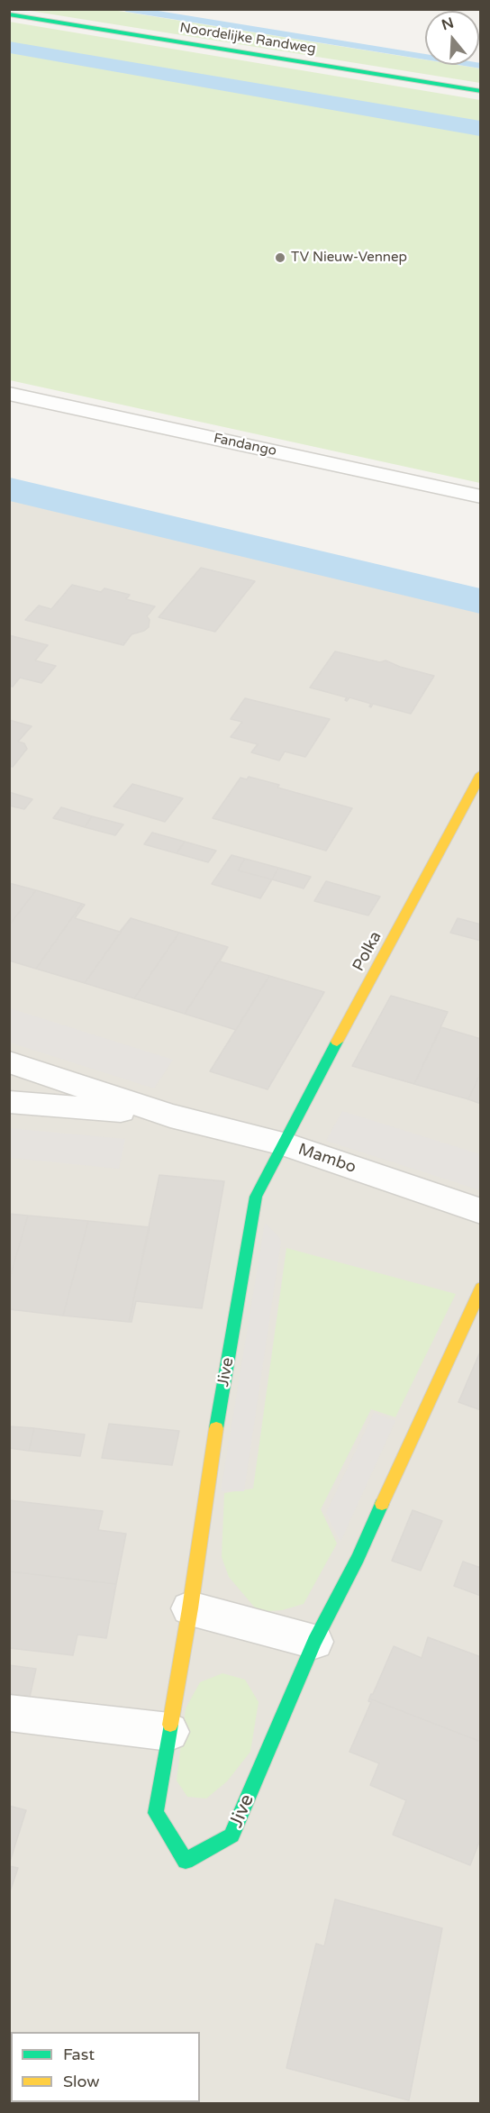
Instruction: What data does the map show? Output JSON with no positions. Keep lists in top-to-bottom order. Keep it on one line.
{"streets":{"street":["Noordelijke Randweg","Fandango","Polka","Mambo","Jive"]},"crossings":[["Polka","Mambo"],["Polka","Jive"],["Mambo","Jive"]],"places":["TV Nieuw-Vennep"],"legend":["Fast","Slow"],"north":"top"}
